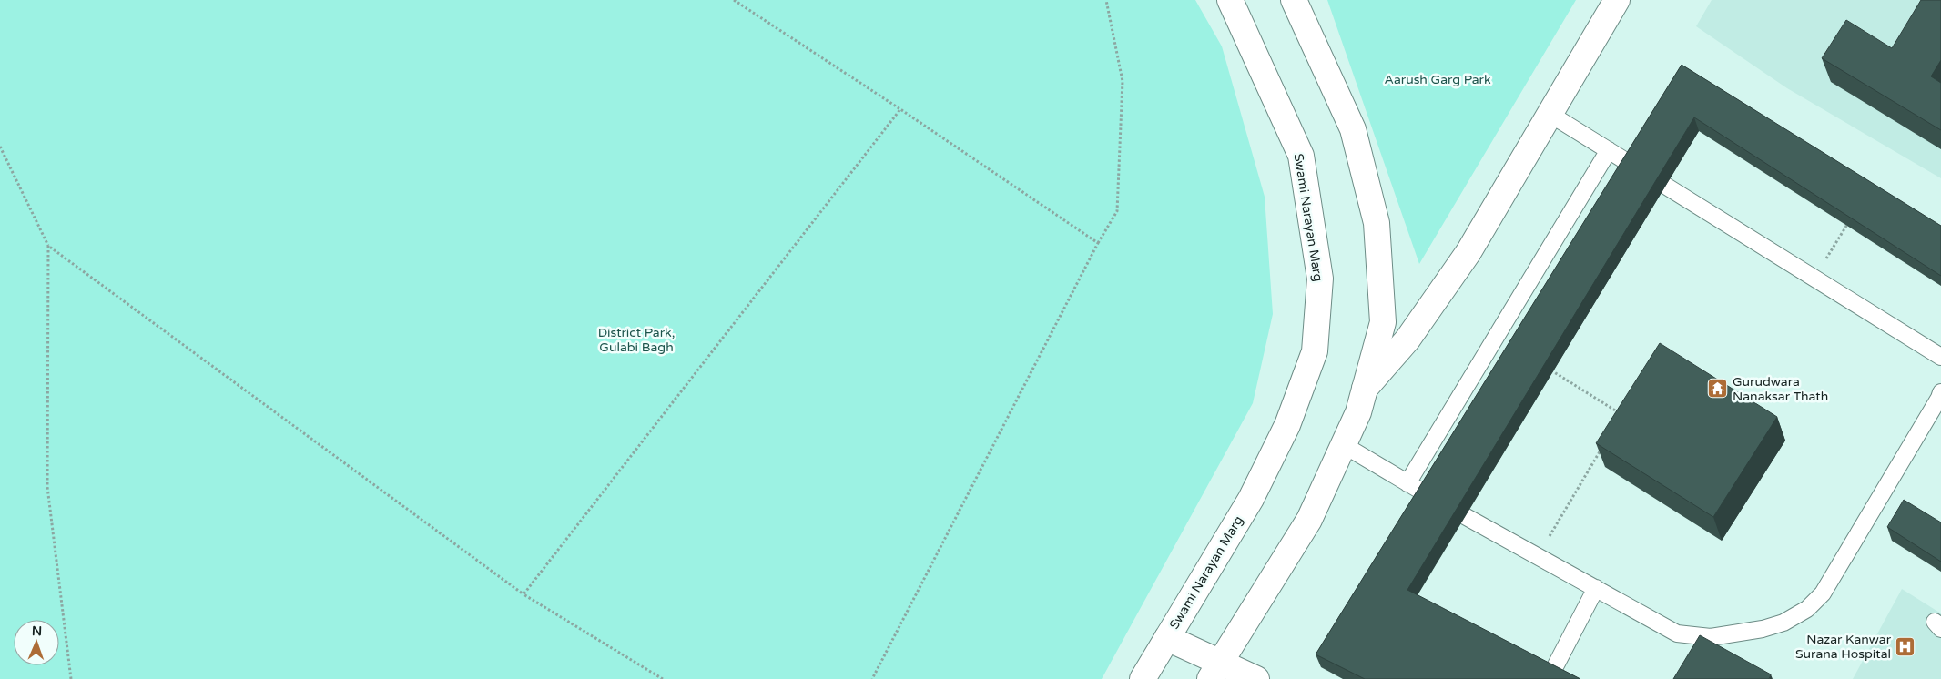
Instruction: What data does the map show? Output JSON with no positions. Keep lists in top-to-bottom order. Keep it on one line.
{"streets":{"main road":["Swami Narayan Marg"]},"parks":["Aarush Garg Park","District Park, Gulabi Bagh"],"places":{"temple":["Gurudwara Nanaksar Thath"],"hospital":["Nazar Kanwar Surana Hospital"]},"north":"top"}
